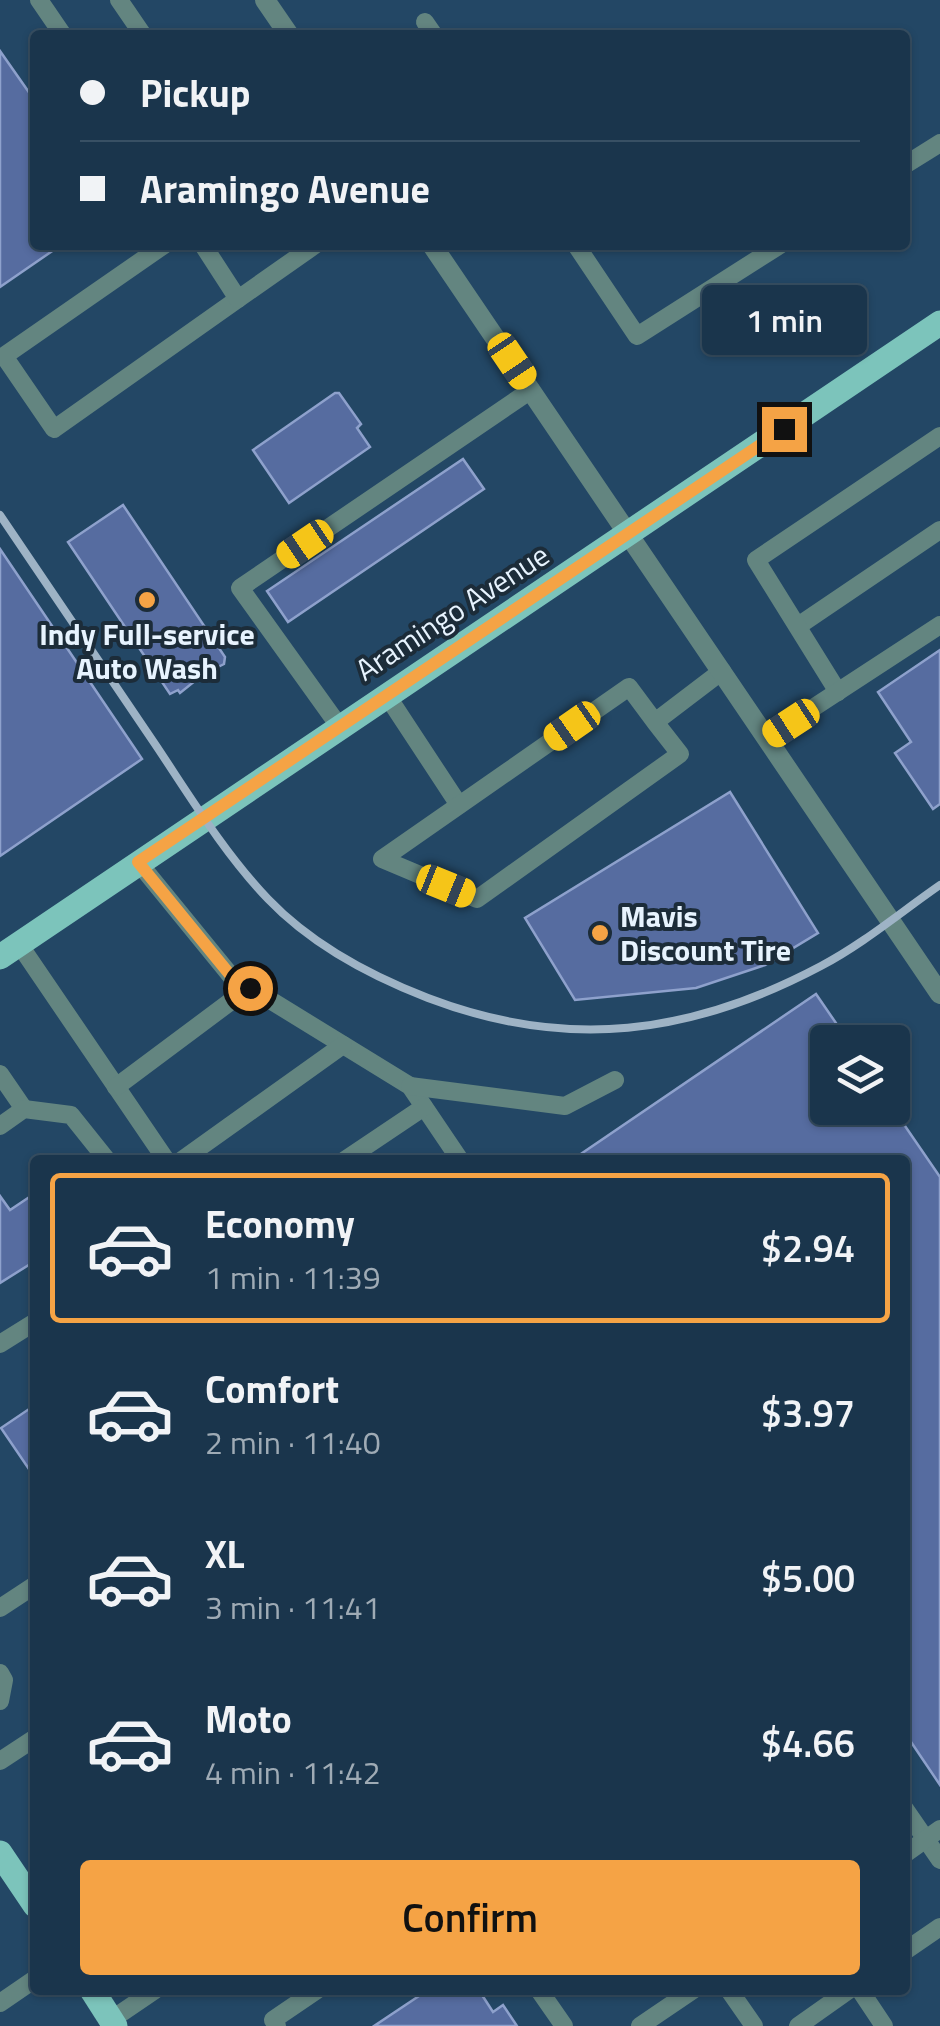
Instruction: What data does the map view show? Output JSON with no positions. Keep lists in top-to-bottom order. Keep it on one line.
{"streets":{"main road":["Aramingo Avenue"]},"places":["Indy Full-service Auto Wash","Mavis Discount Tire"],"page":{"banner":["Pickup","Aramingo Avenue"],"bubble":"1 min","list":[{"name":"Economy","note":"1 min · 11:39","value":"$2.94"},{"name":"Comfort","note":"2 min · 11:40","value":"$3.97"},{"name":"XL","note":"3 min · 11:41","value":"$5.00"},{"name":"Moto","note":"4 min · 11:42","value":"$4.66"}],"buttons":"Confirm"}}
